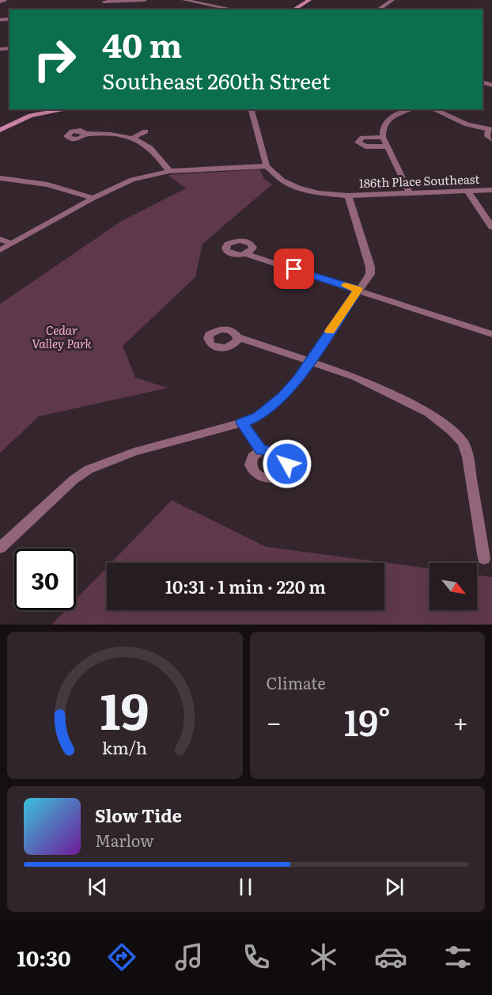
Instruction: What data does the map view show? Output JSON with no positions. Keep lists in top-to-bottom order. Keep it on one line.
{"streets":{"street":["186th Place Southeast"]},"parks":["Cedar Valley Park"],"north":"bottom right","page":{"turn":["40 m","Southeast 260th Street"],"limit":"30","trip":"10:31 · 1 min · 220 m","tile":"Climate","heat":["−","19°","+"],"song":["Slow Tide","Marlow"],"tabs":"10:30","gauge":["19","km/h"]}}
